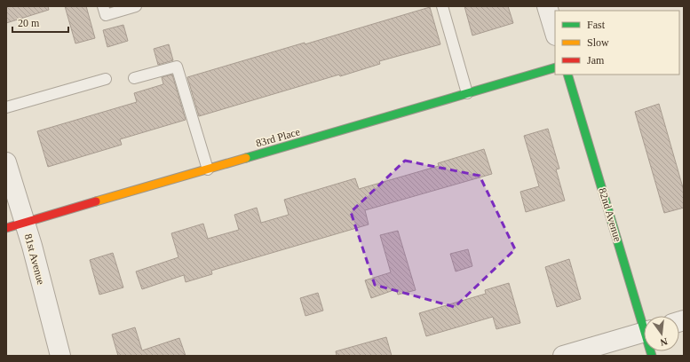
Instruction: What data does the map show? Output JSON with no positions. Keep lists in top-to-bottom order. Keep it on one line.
{"streets":{"street":["83rd Place","82nd Avenue","81st Avenue"]},"crossings":[["83rd Place","81st Avenue"]],"legend":["Fast","Slow","Jam"],"scale_bar":"20 m","north":"bottom"}
